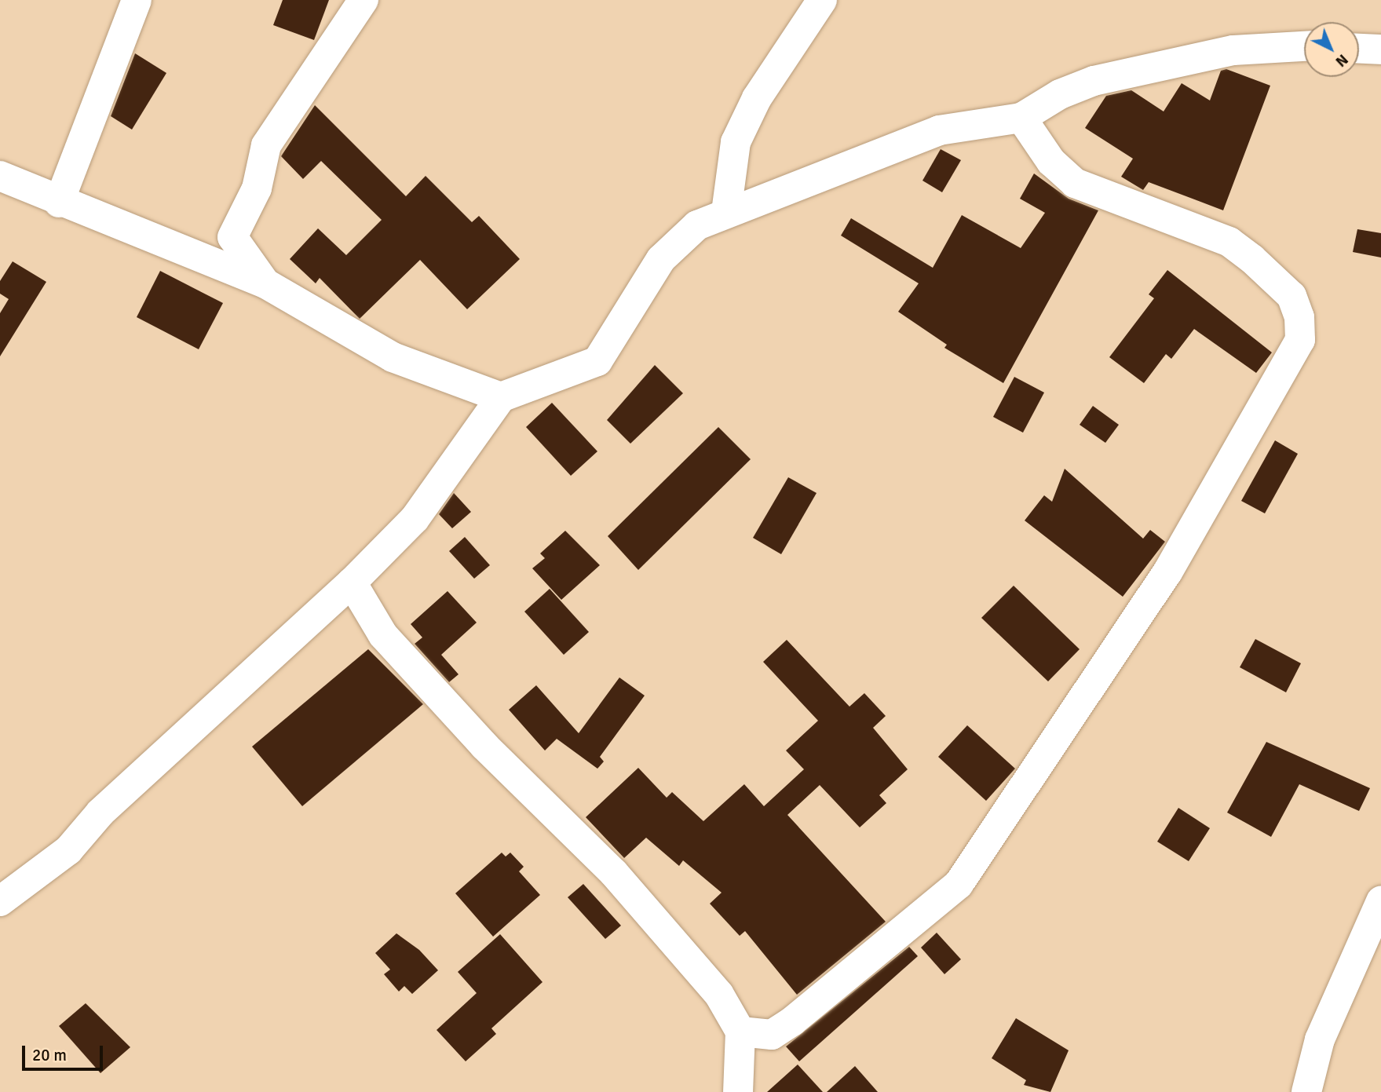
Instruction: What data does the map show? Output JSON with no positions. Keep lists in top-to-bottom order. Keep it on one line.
{"scale_bar":"20 m","north":"bottom right"}
